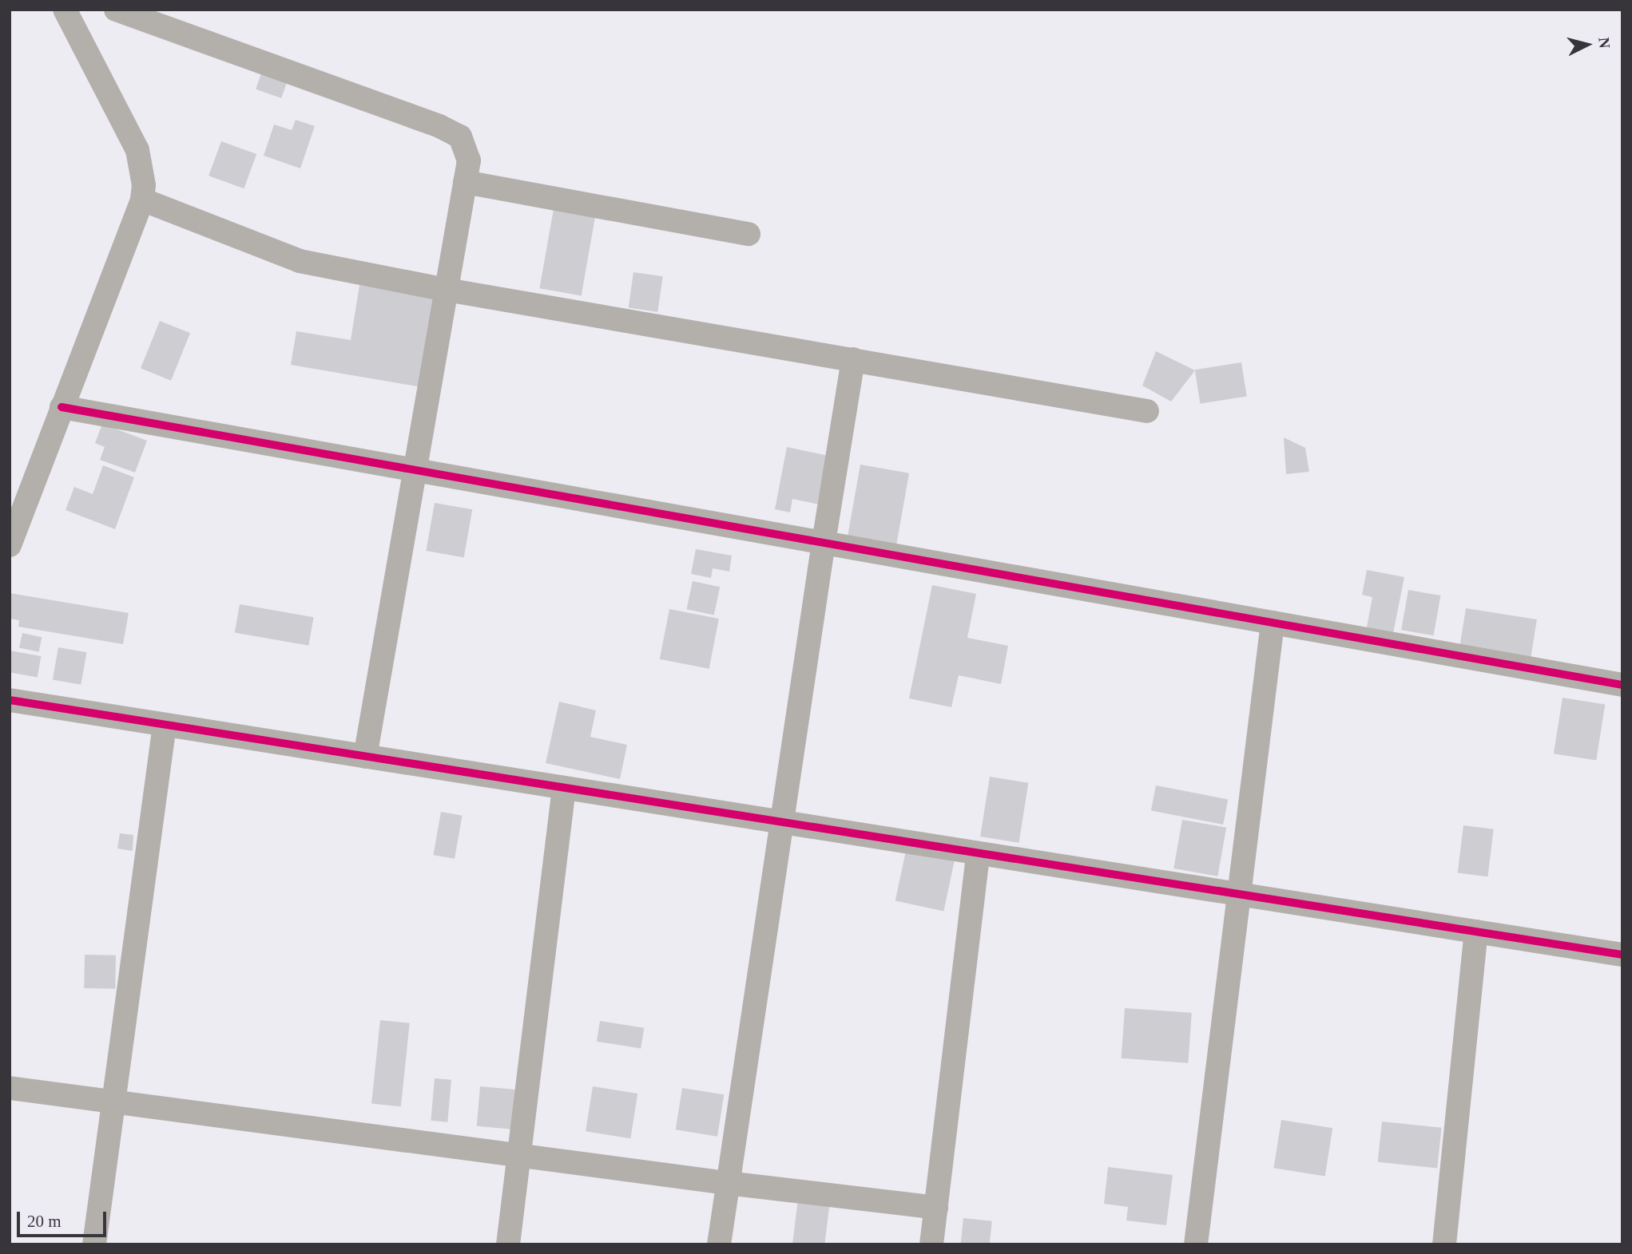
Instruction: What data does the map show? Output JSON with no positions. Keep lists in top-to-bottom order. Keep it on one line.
{"scale_bar":"20 m","north":"right"}
